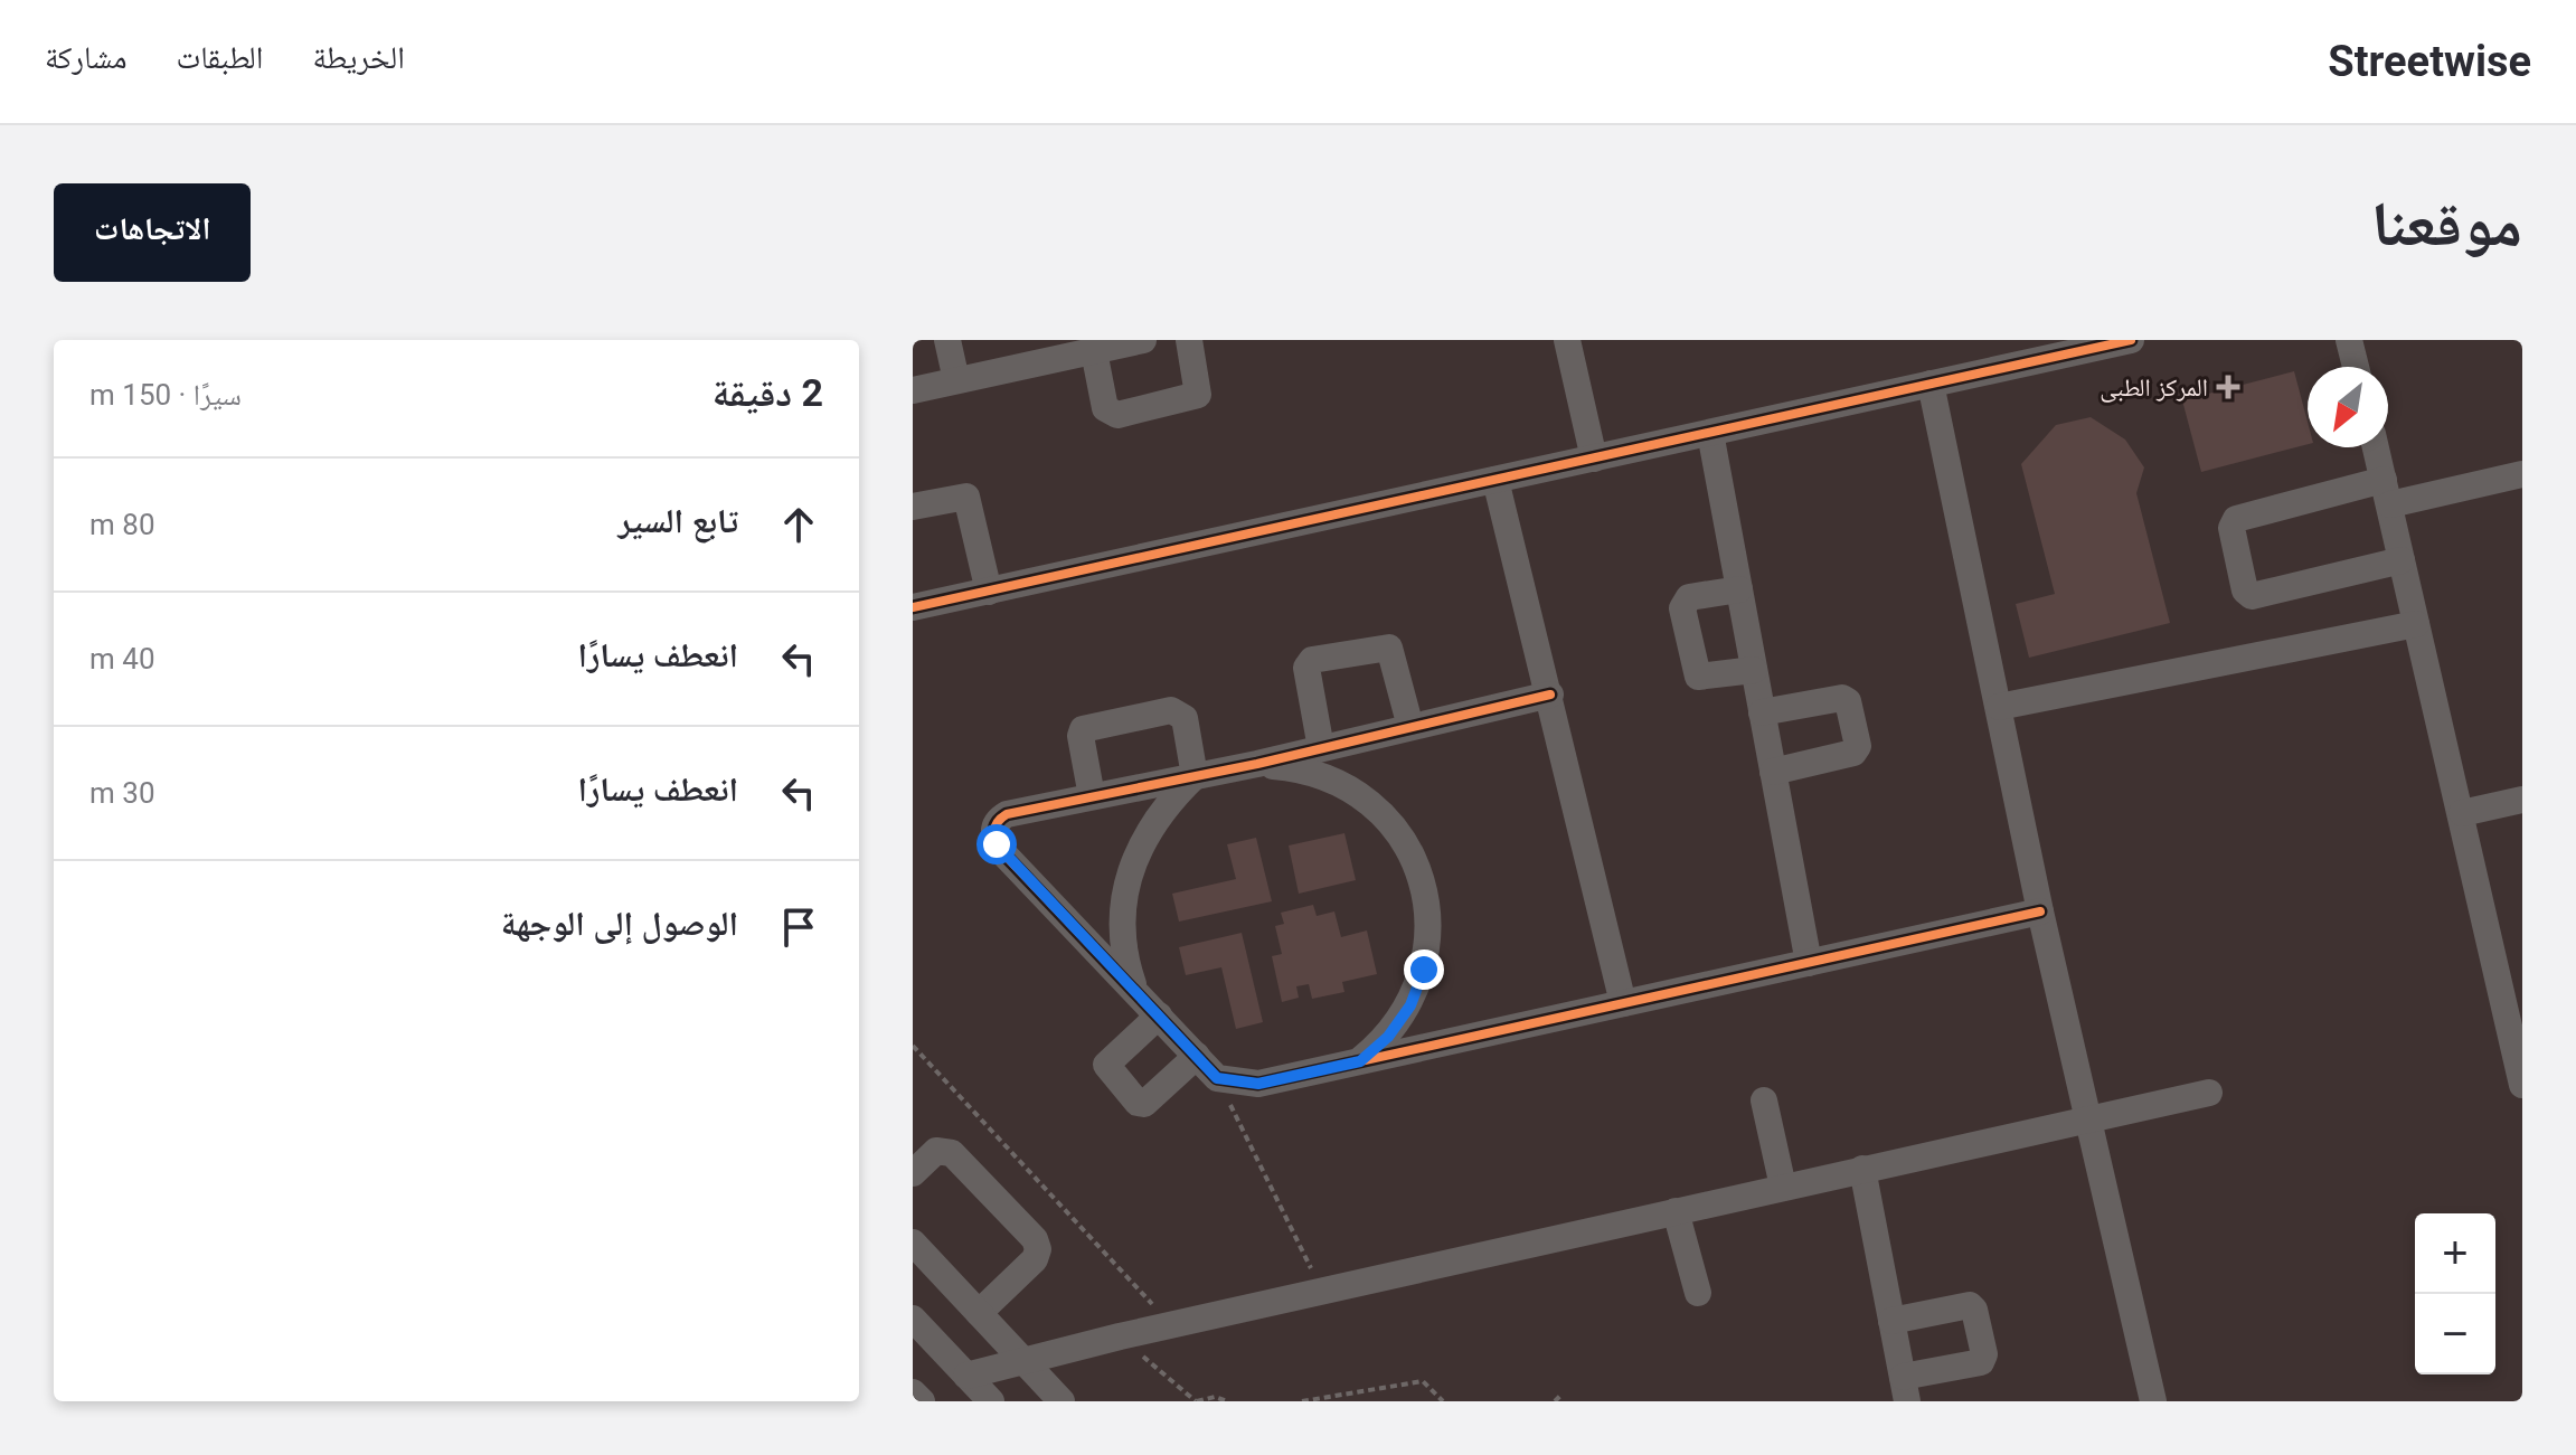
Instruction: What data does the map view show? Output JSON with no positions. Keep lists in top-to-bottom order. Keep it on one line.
{"places":{"health":["المركز الطبى"]},"north":"bottom left","page":{"header":"Streetwise","nav":["الخريطة","الطبقات","مشاركة"],"title":"موقعنا","buttons":"الاتجاهات","heading":["2 دقيقة","سيرًا · 150 m"],"list":[["تابع السير","80 m"],["انعطف يسارًا","40 m"],["انعطف يسارًا","30 m"],"الوصول إلى الوجهة"],"map_buttons":["+","−"]}}
